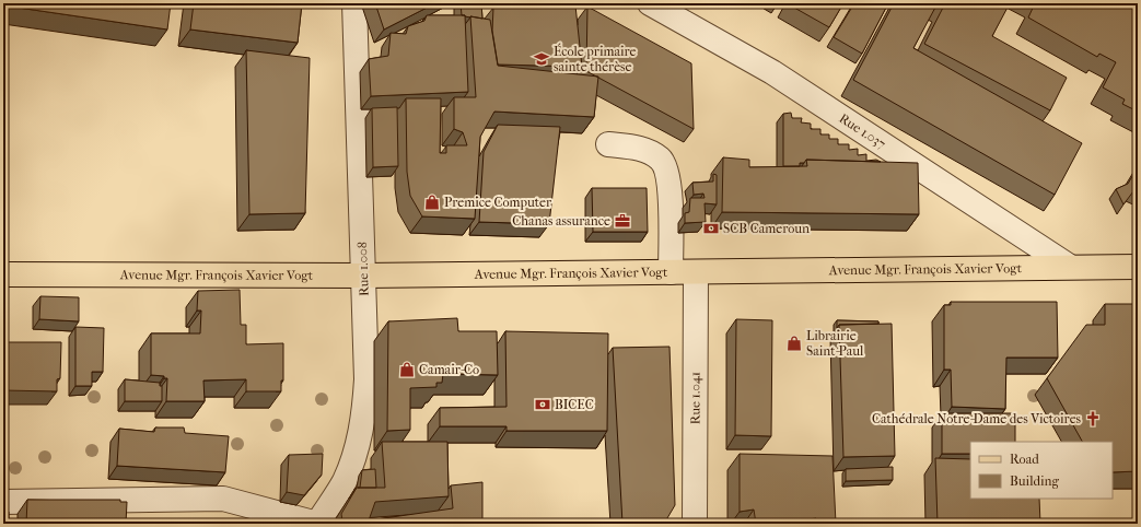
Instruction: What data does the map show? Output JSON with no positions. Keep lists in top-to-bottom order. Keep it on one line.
{"streets":{"main road":["Avenue Mgr. François Xavier Vogt"],"street":["Rue 1.037","Rue 1.008","Rue 1.041"]},"crossings":[["Rue 1.037","Avenue Mgr. François Xavier Vogt"],["Rue 1.008","Avenue Mgr. François Xavier Vogt"],["Avenue Mgr. François Xavier Vogt","Rue 1.041"]],"places":{"school or university":["École primaire sainte thérèse"],"shop":["Premice Computer","Librairie Saint-Paul","Camair-Co"],"office":["Chanas assurance"],"bank":["SCB Cameroun","BICEC"],"church":["Cathédrale Notre-Dame des Victoires"]},"legend":["Road","Building"]}
